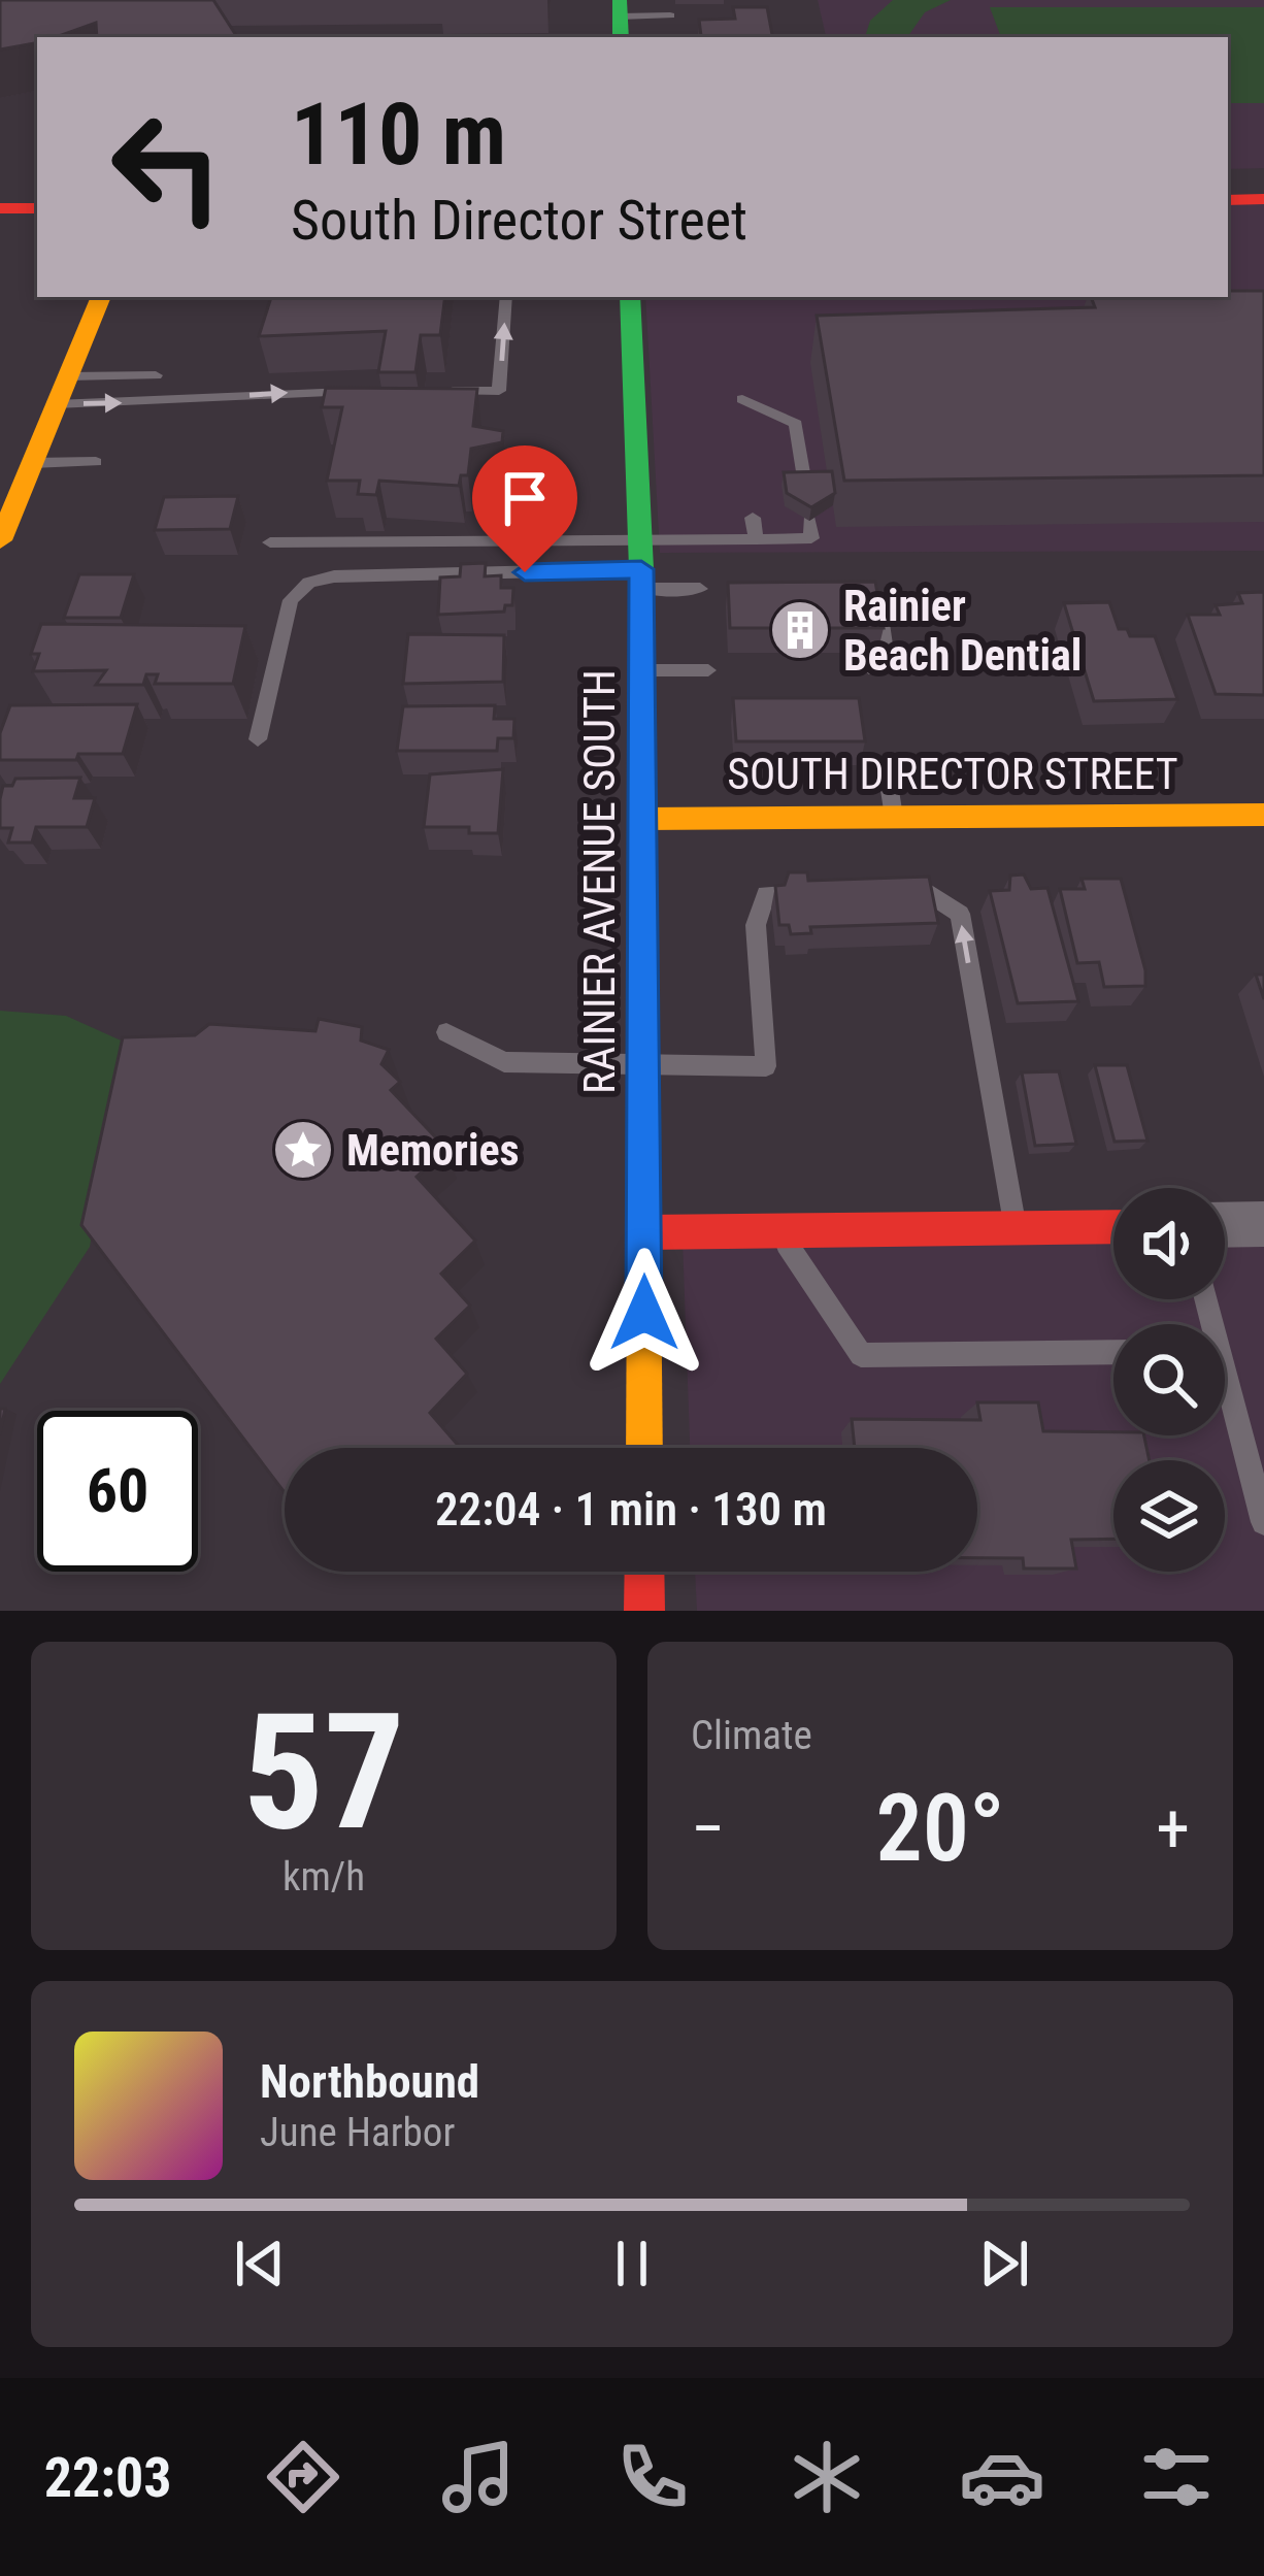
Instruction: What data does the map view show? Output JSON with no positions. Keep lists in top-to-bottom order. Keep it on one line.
{"streets":{"main road":["SOUTH DIRECTOR STREET","RAINIER AVENUE SOUTH"]},"crossings":[["SOUTH DIRECTOR STREET","RAINIER AVENUE SOUTH"]],"places":{"building":["Rainier Beach Dential"],"place":["Memories"]},"page":{"turn":["110 m","South Director Street"],"limit":"60","trip":"22:04 · 1 min · 130 m","tile":[["57","km/h"],"Climate"],"heat":["−","20°","+"],"song":["Northbound","June Harbor"],"tabs":"22:03"}}
